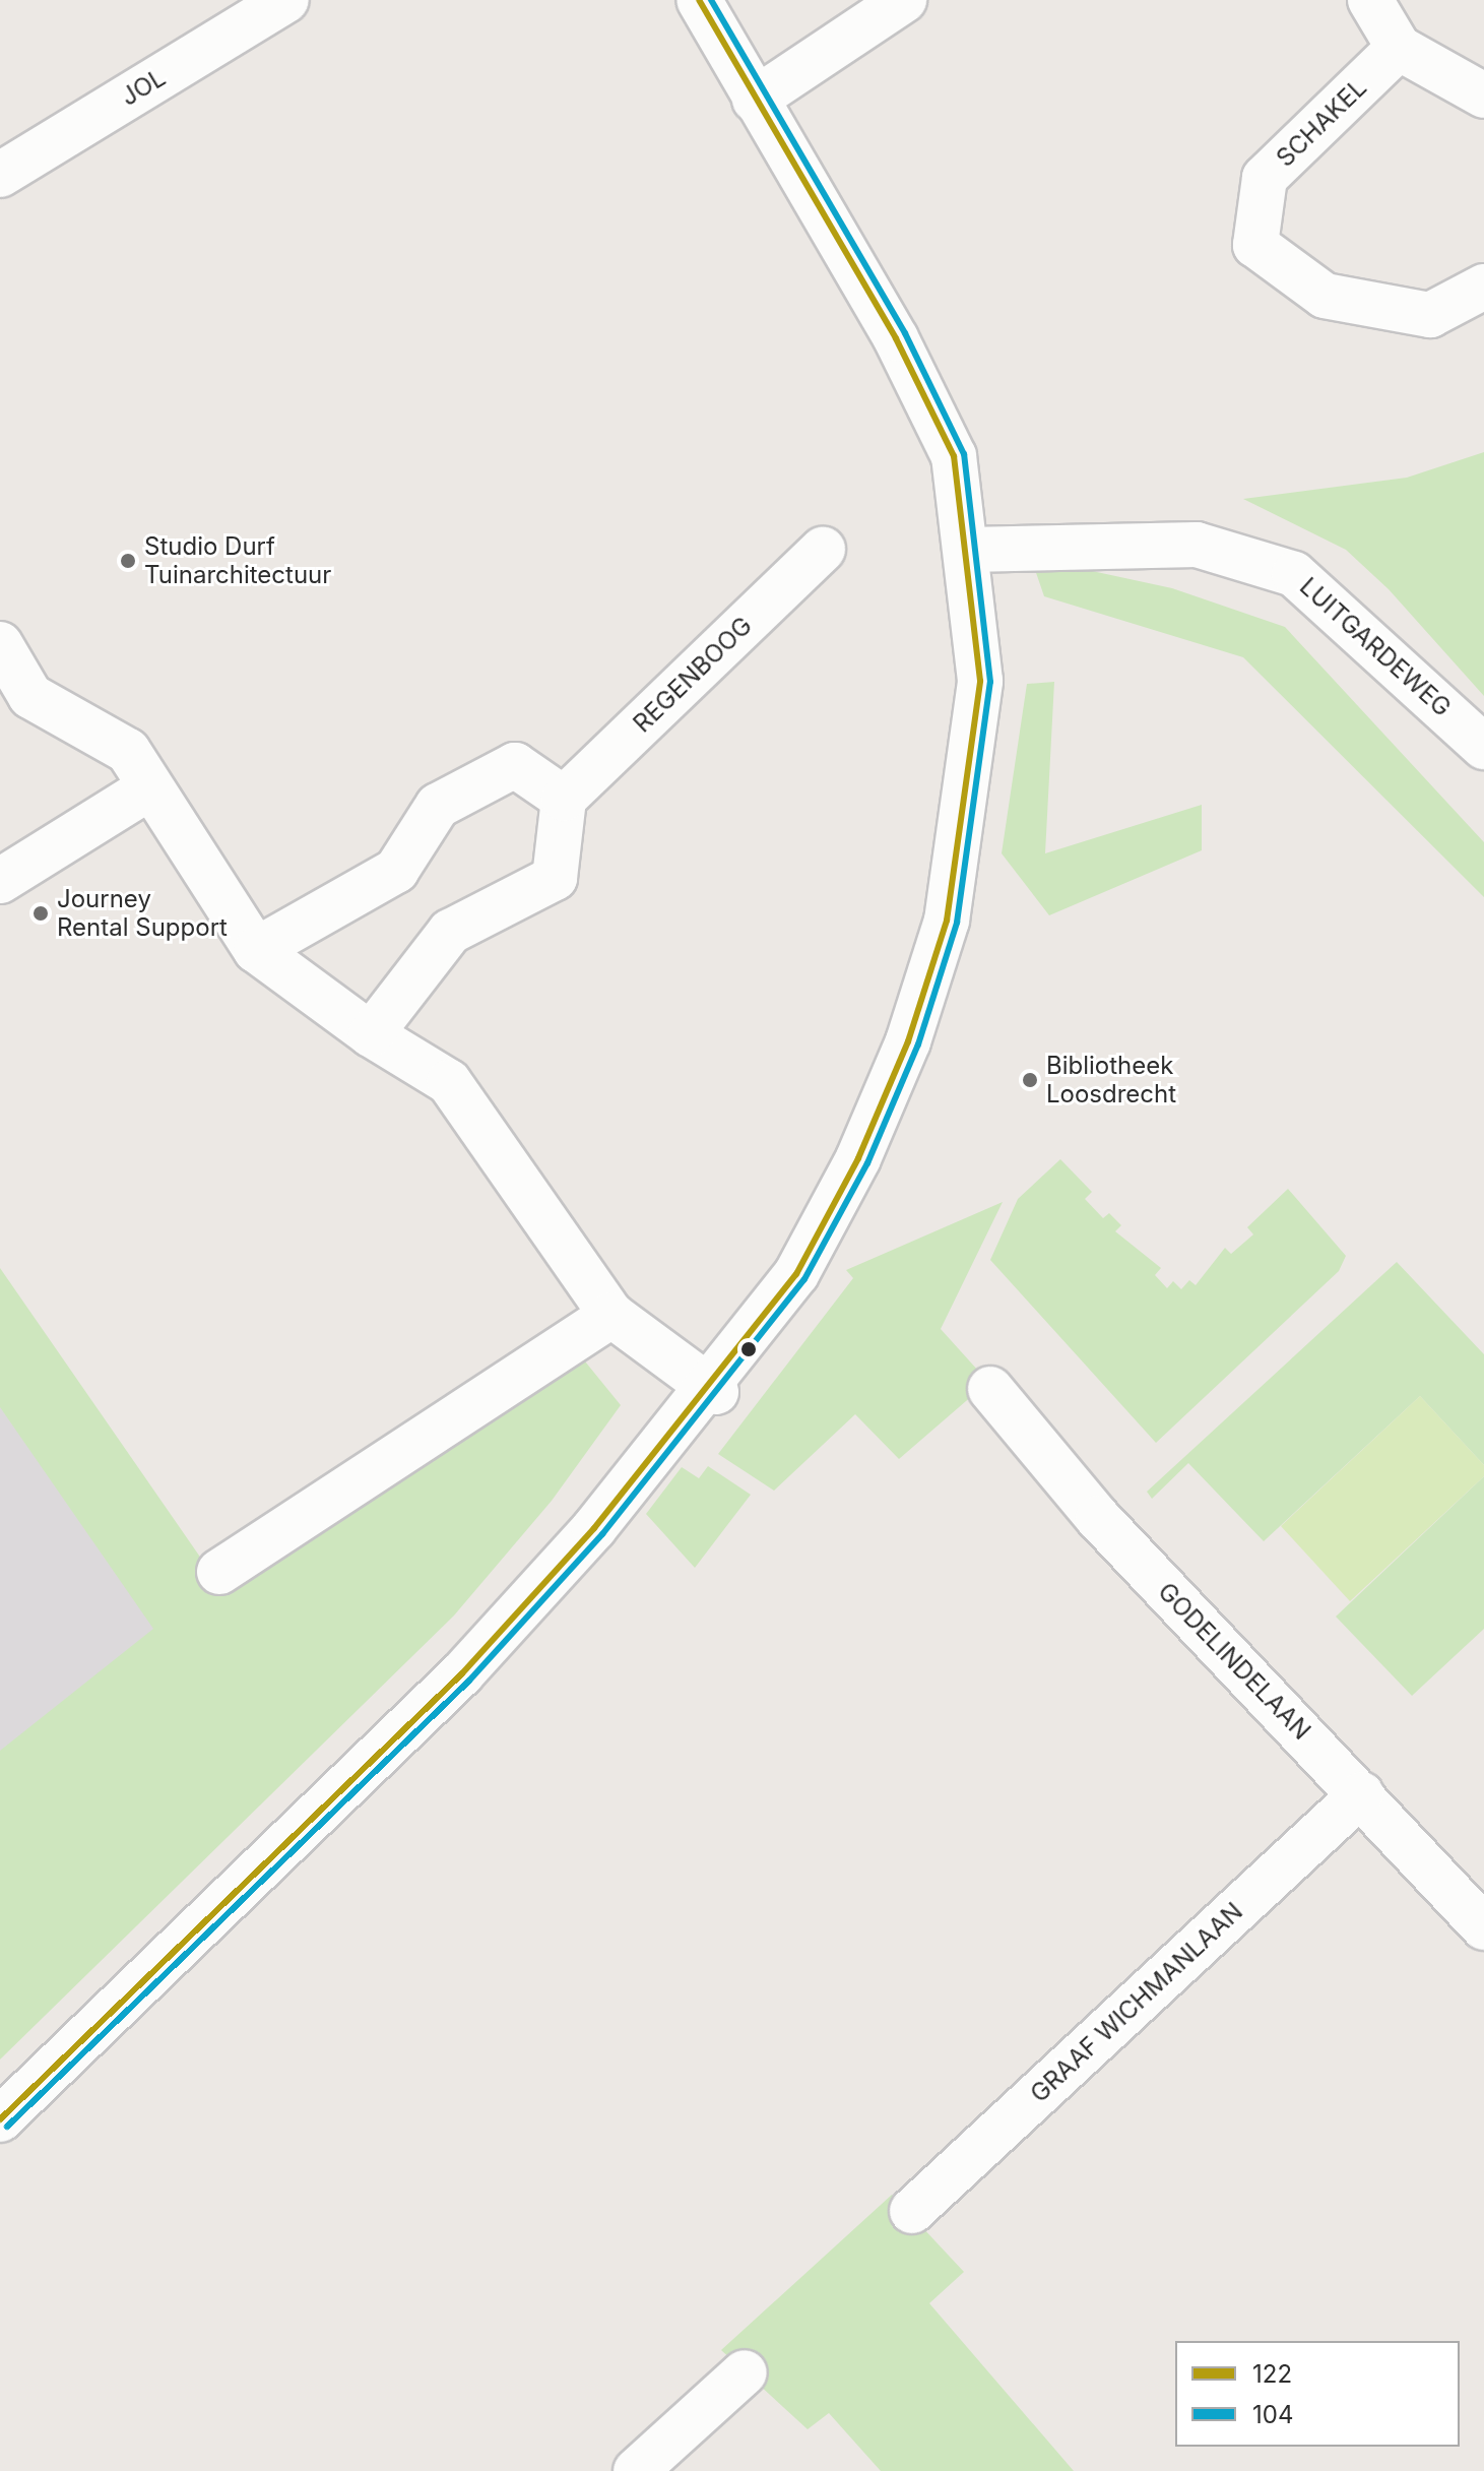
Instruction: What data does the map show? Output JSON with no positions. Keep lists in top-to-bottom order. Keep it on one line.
{"streets":{"street":["JOL","SCHAKEL","LUITGARDEWEG","REGENBOOG","GODELINDELAAN","GRAAF WICHMANLAAN"]},"crossings":[["GODELINDELAAN","GRAAF WICHMANLAAN"]],"places":["Studio Durf Tuinarchitectuur","Journey Rental Support","Bibliotheek Loosdrecht"],"lines":["transit line 122","transit line 104"],"legend":["122","104"]}
